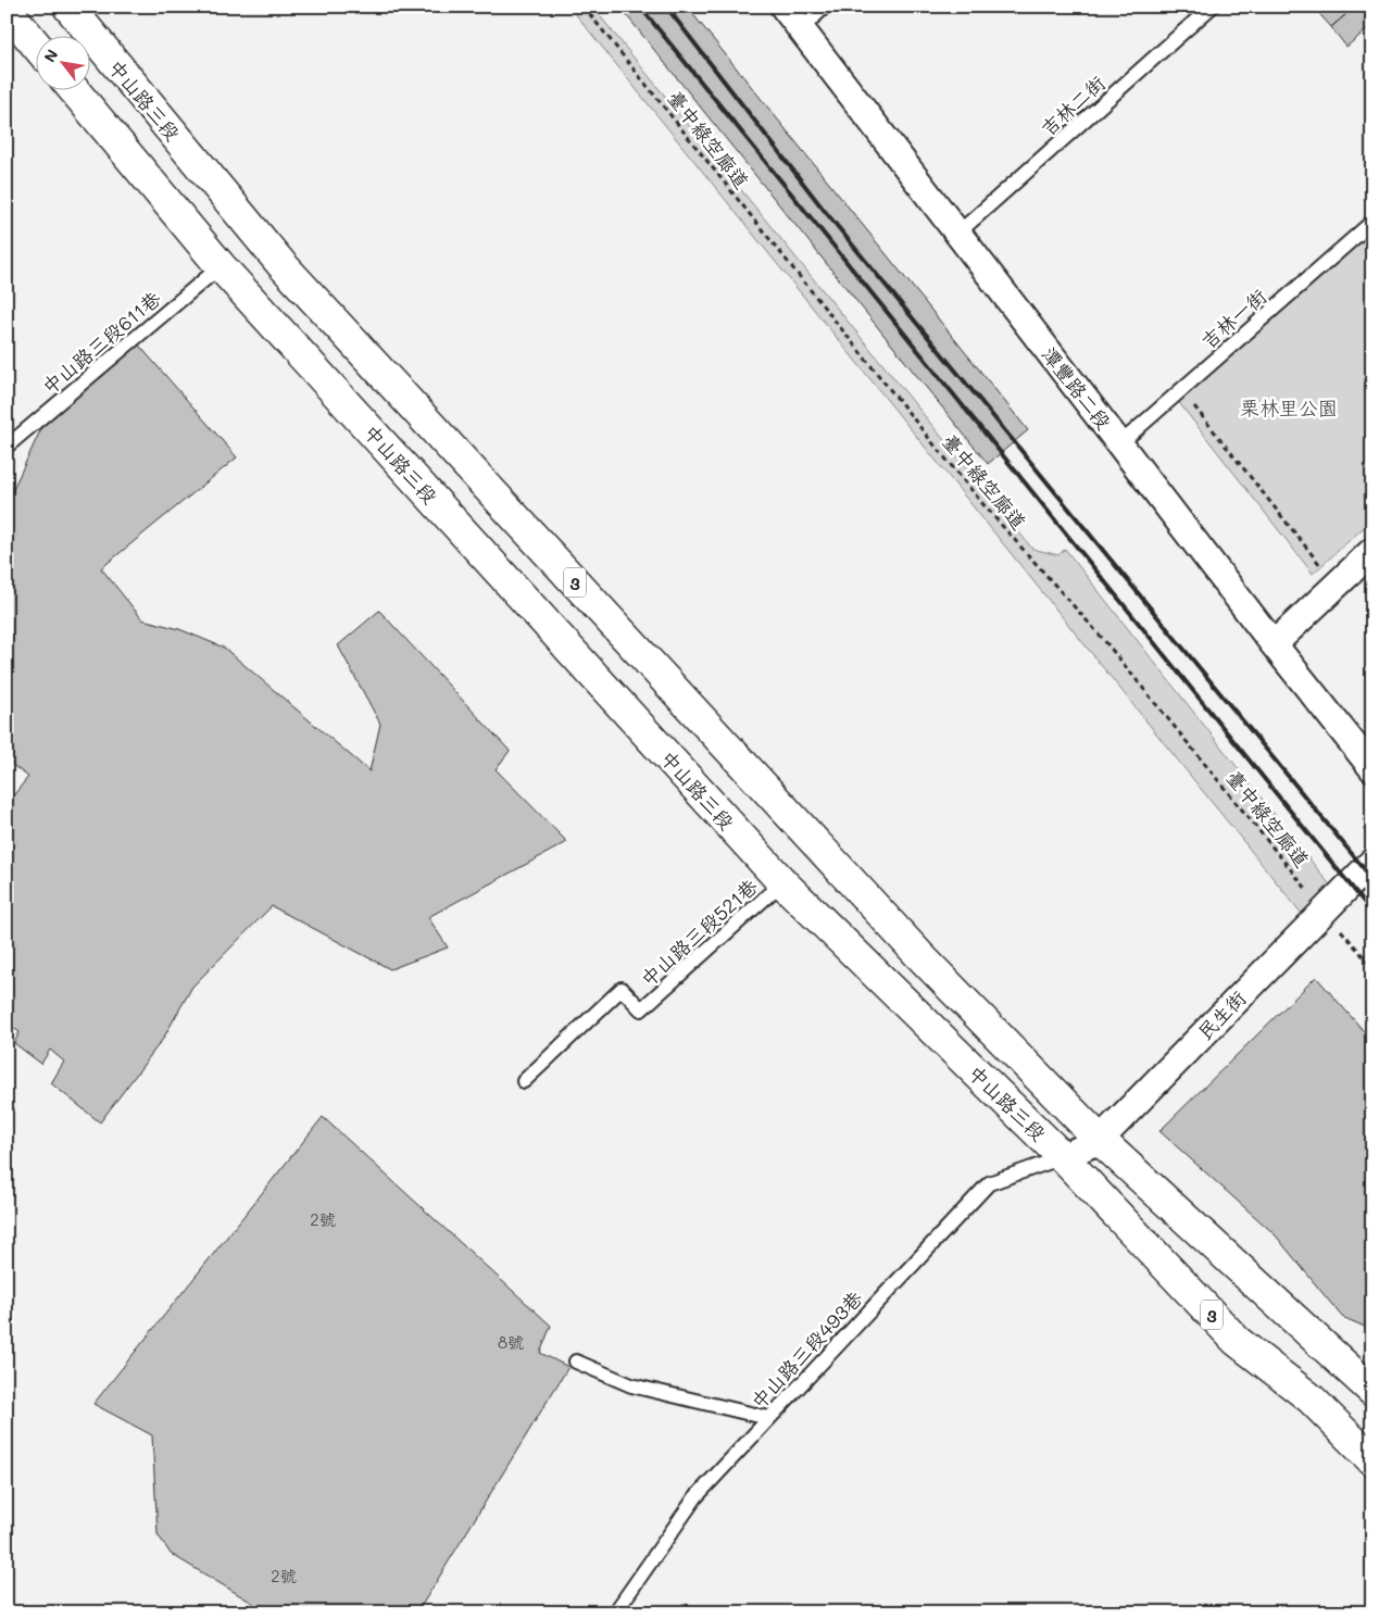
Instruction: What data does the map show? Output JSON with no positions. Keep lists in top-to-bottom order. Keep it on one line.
{"streets":{"main road":["中山路三段","3"],"street":["潭豐路二段","民生街"],"lane":["吉林二街","吉林一街","中山路三段611巷","中山路三段521巷","中山路三段493巷"],"path":["臺中綠空廊道"]},"crossings":[["中山路三段","中山路三段611巷"],["中山路三段","中山路三段521巷"],["中山路三段","民生街"],["中山路三段","中山路三段493巷"],["吉林二街","潭豐路二段"],["臺中綠空廊道","民生街"],["吉林一街","潭豐路二段"],["民生街","中山路三段493巷"]],"parks":["栗林里公園"],"house_numbers":["2號","8號","2號"],"north":"top left"}
